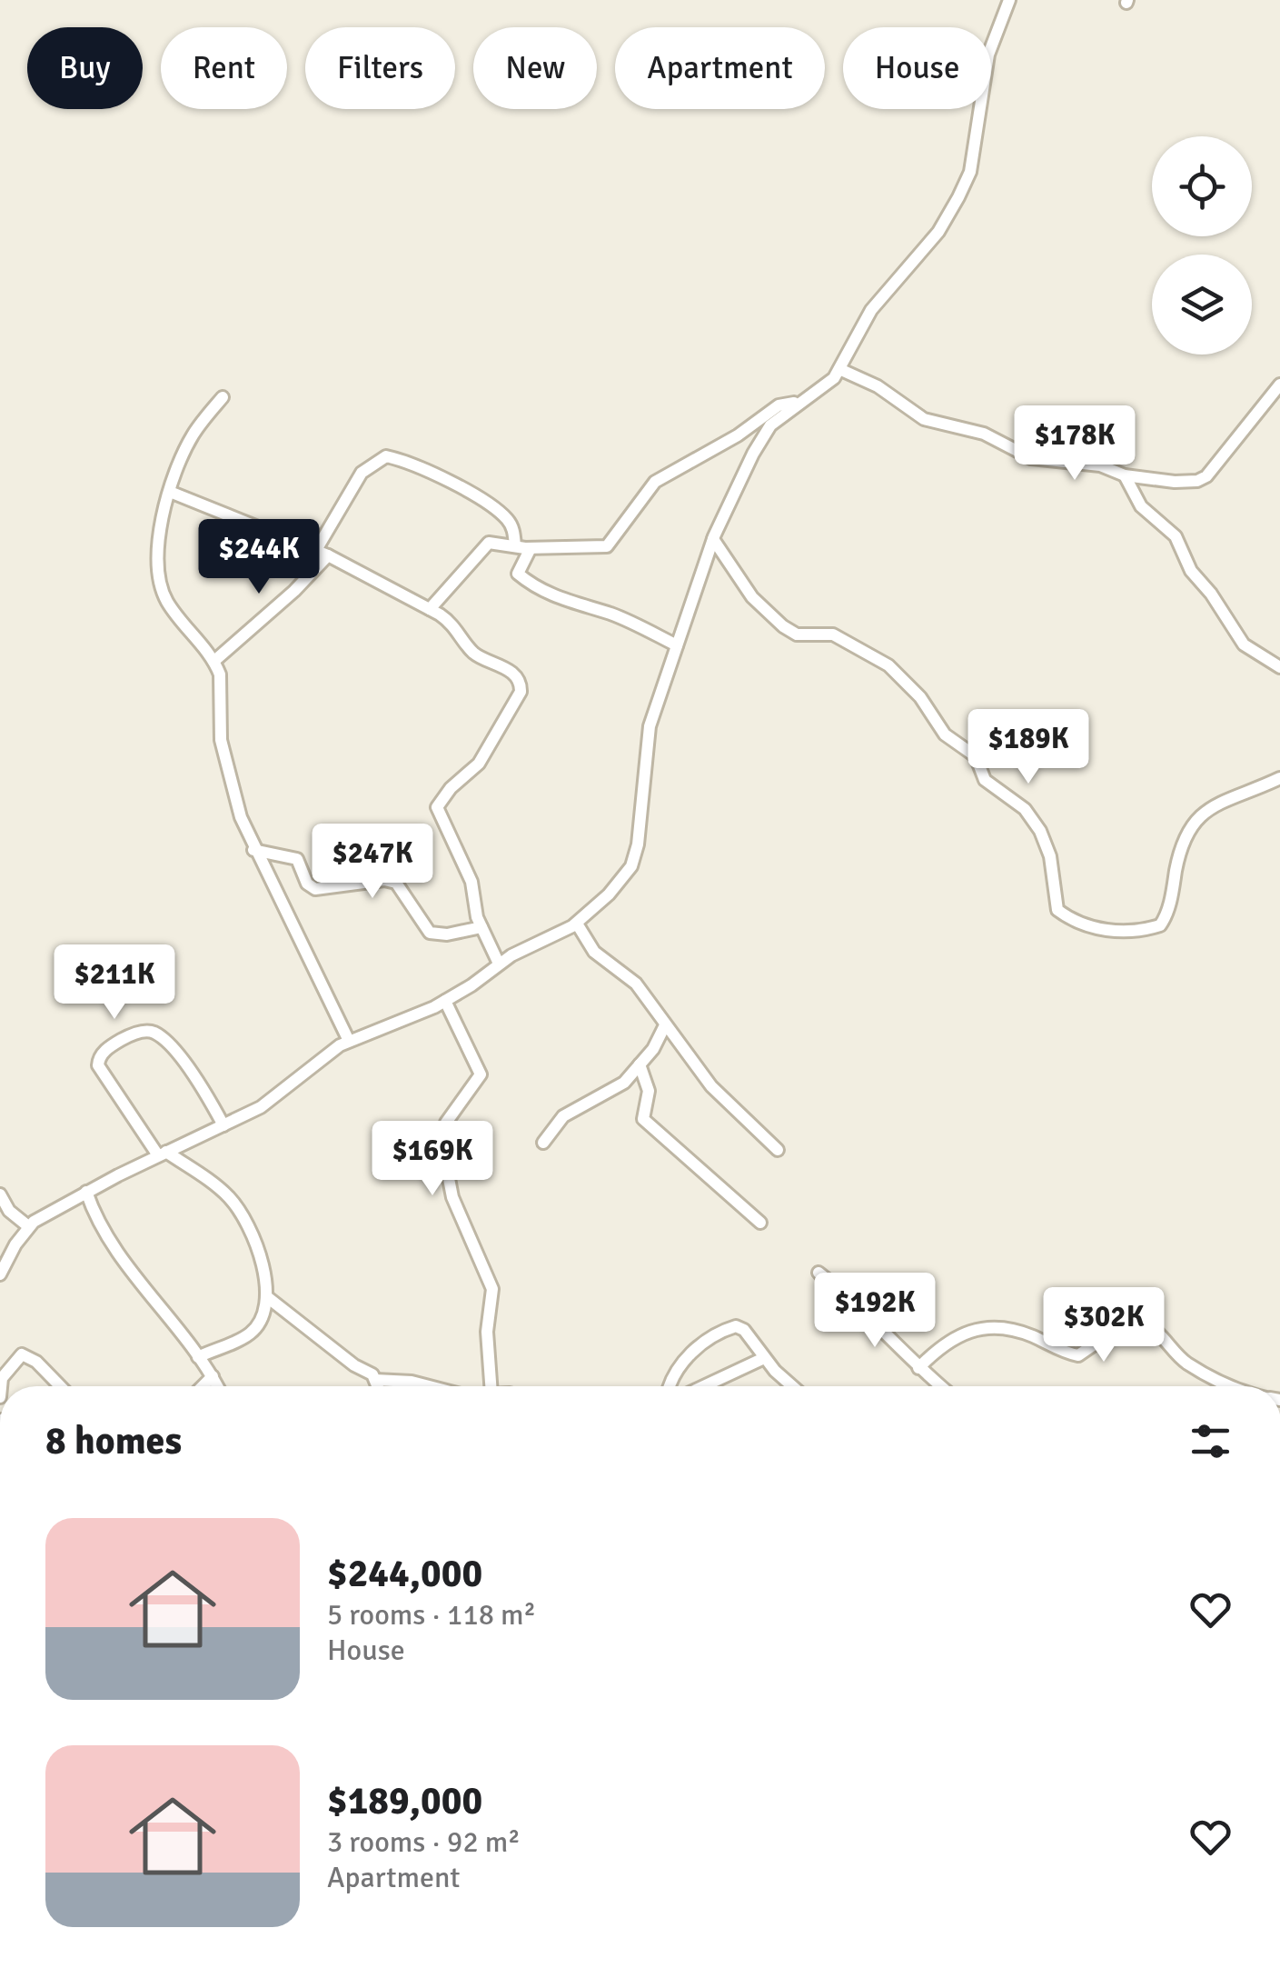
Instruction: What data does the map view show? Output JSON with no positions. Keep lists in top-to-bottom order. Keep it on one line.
{"page":{"chip":["Buy","Rent","Filters","New","Apartment","House"],"price":["$178K","$244K","$189K","$247K","$211K","$169K","$192K","$302K"],"heading":"8 homes","list":[{"name":"$244,000","note":"5 rooms · 118 m² · House"},{"name":"$189,000","note":"3 rooms · 92 m² · Apartment"}]}}
